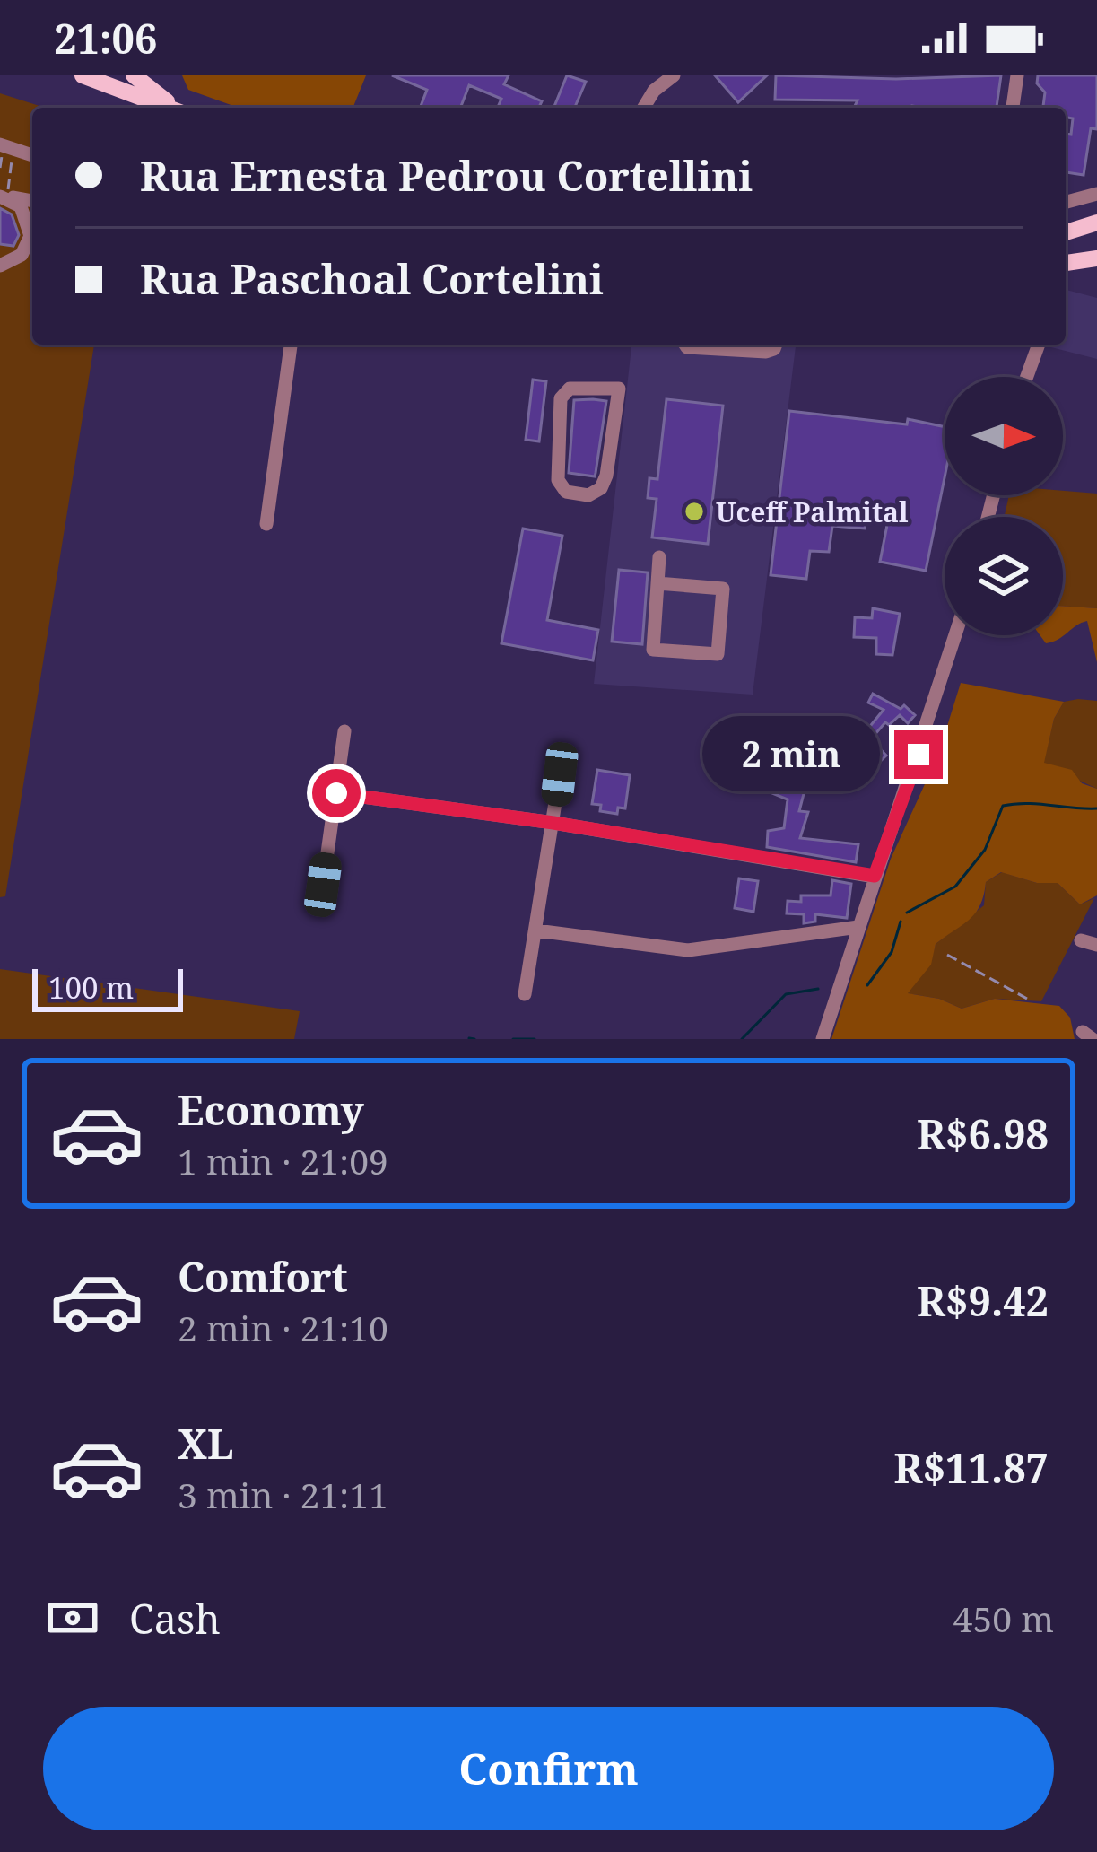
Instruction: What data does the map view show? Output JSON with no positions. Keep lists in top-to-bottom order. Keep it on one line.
{"places":["Uceff Palmital"],"scale_bar":"100 m","north":"right","page":{"status":"21:06","banner":["Rua Ernesta Pedrou Cortellini","Rua Paschoal Cortelini"],"bubble":"2 min","scale":"100 m","list":[{"name":"Economy","note":"1 min · 21:09","value":"R$6.98"},{"name":"Comfort","note":"2 min · 21:10","value":"R$9.42"},{"name":"XL","note":"3 min · 21:11","value":"R$11.87"}],"pay":["Cash","450 m"],"buttons":"Confirm"}}
